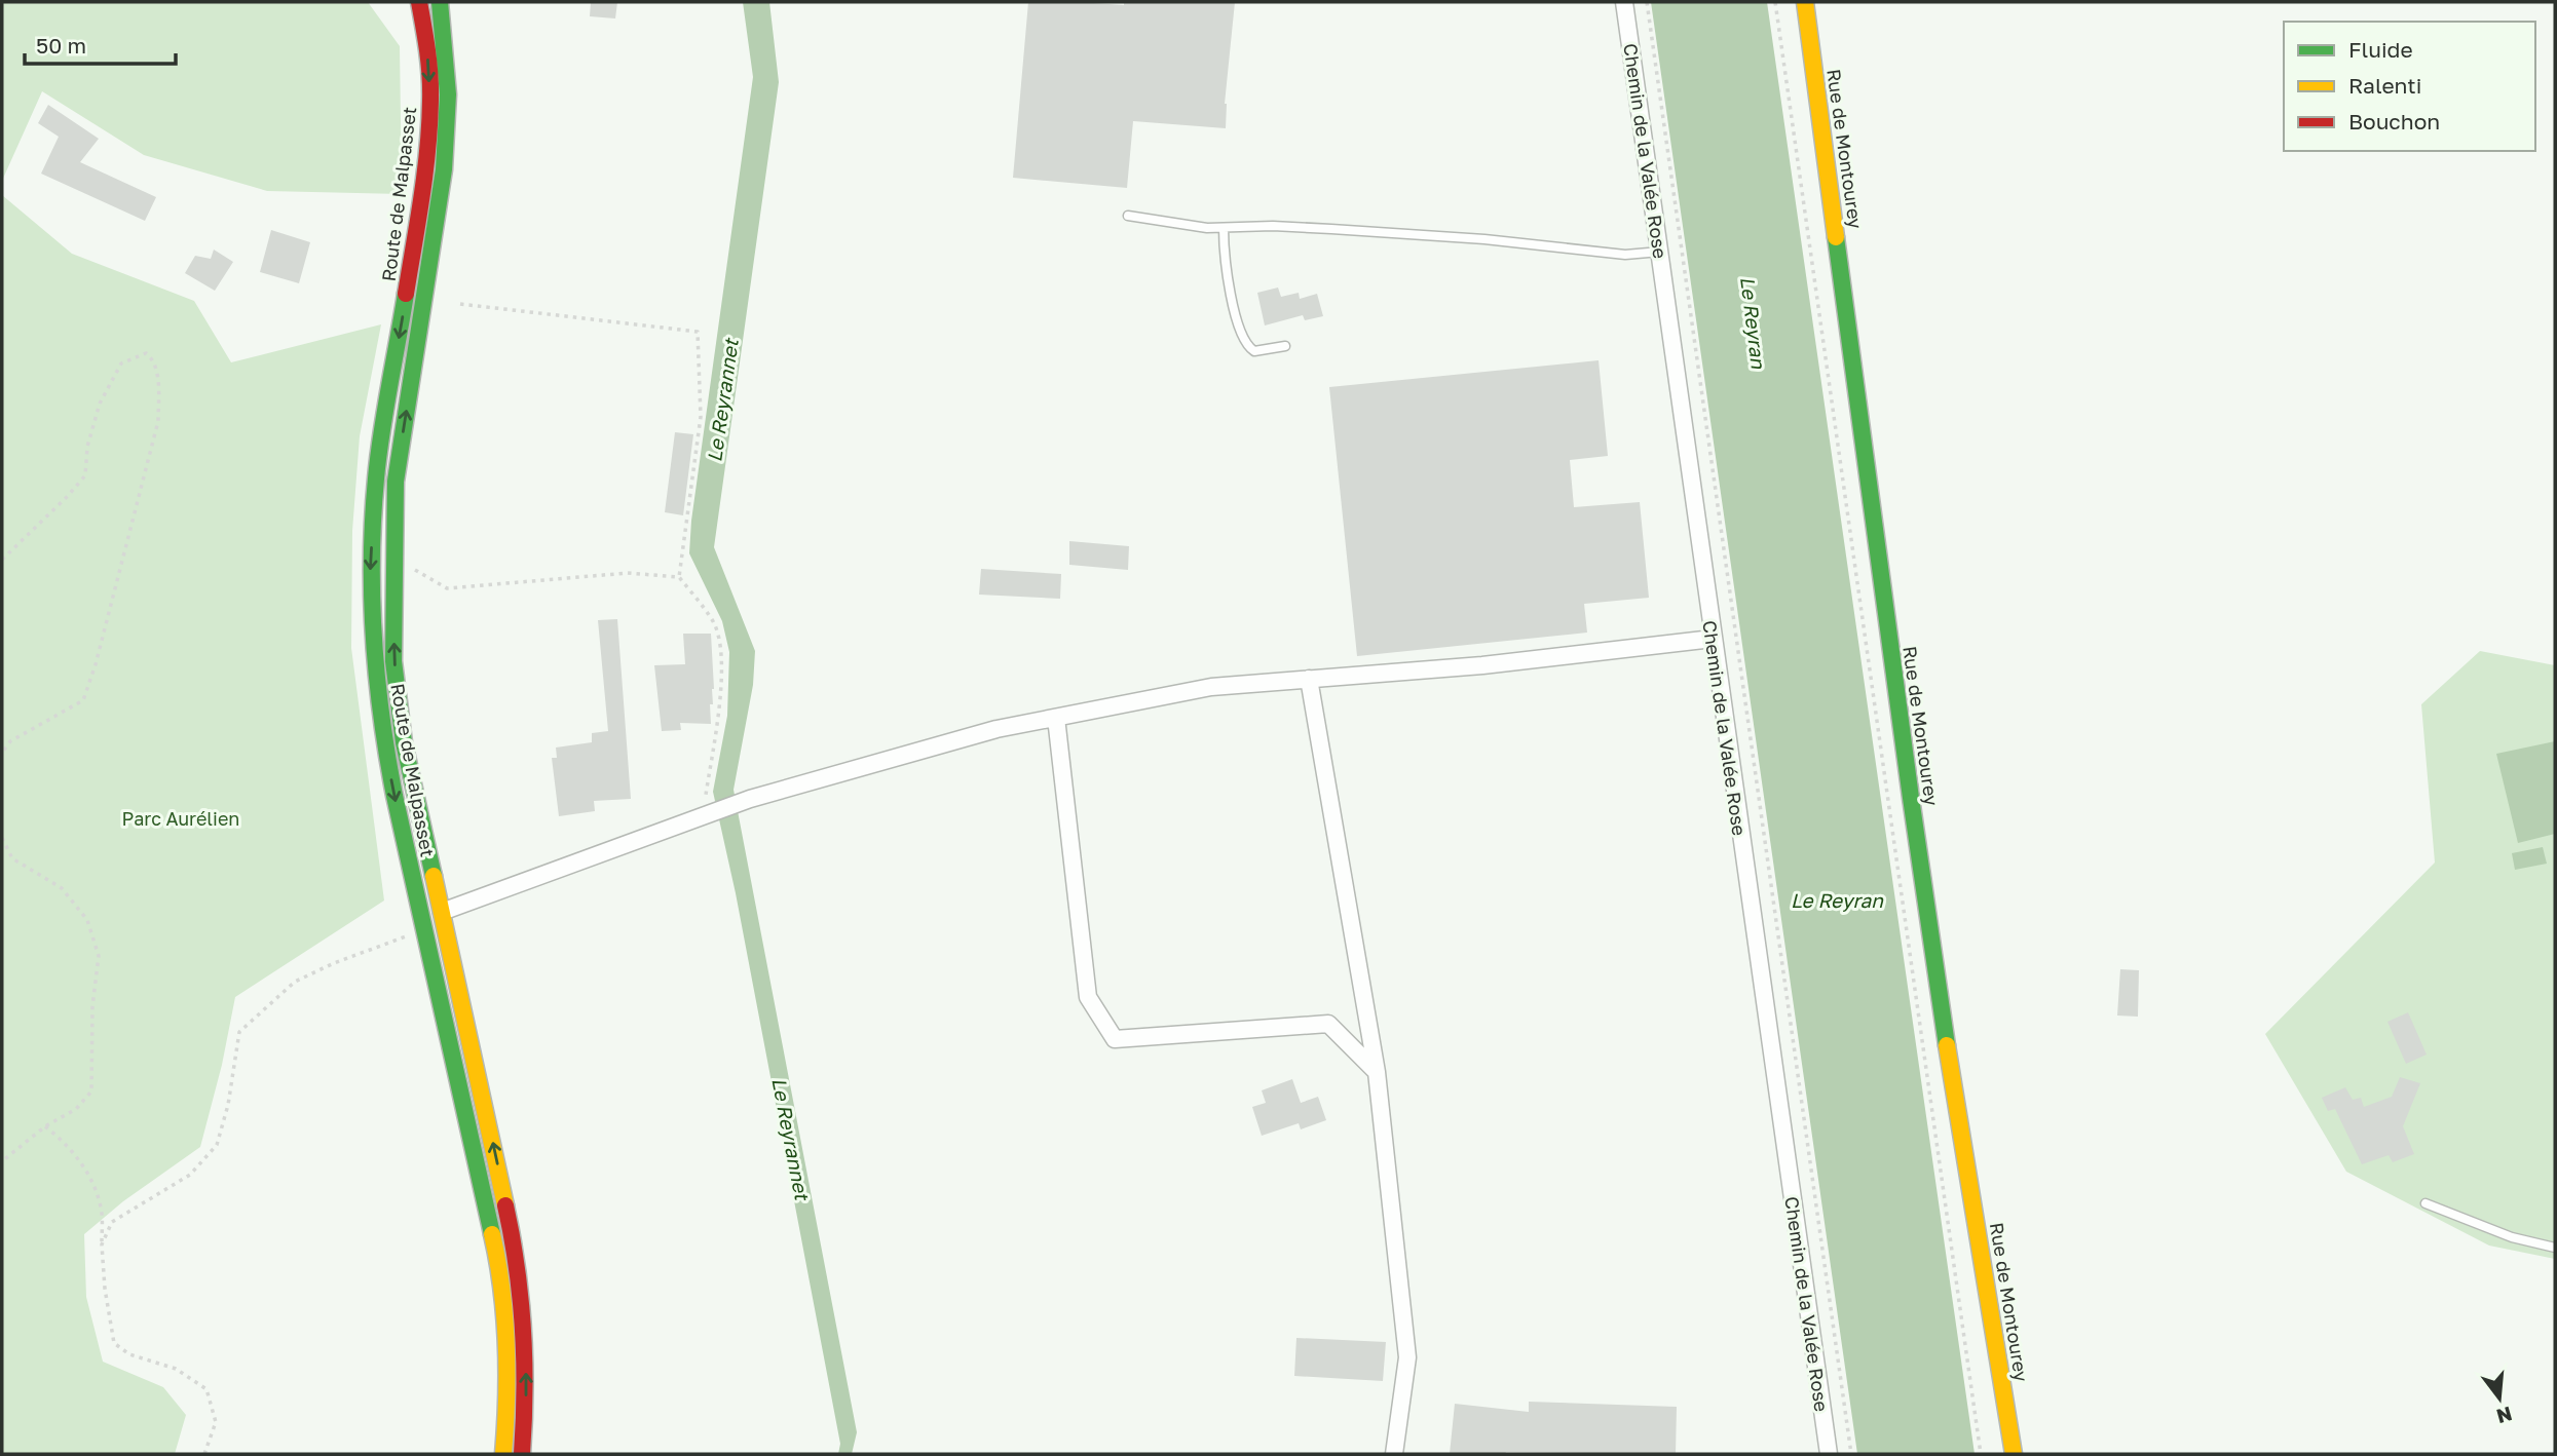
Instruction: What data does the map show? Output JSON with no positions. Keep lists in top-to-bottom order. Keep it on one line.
{"streets":{"main road":["Rue de Montourey","Route de Malpasset"],"street":["Chemin de la Valée Rose"]},"water":["Le Reyran","Le Reyrannet"],"parks":["Parc Aurélien"],"legend":["Fluide","Ralenti","Bouchon"],"scale_bar":"50 m","north":"bottom"}
